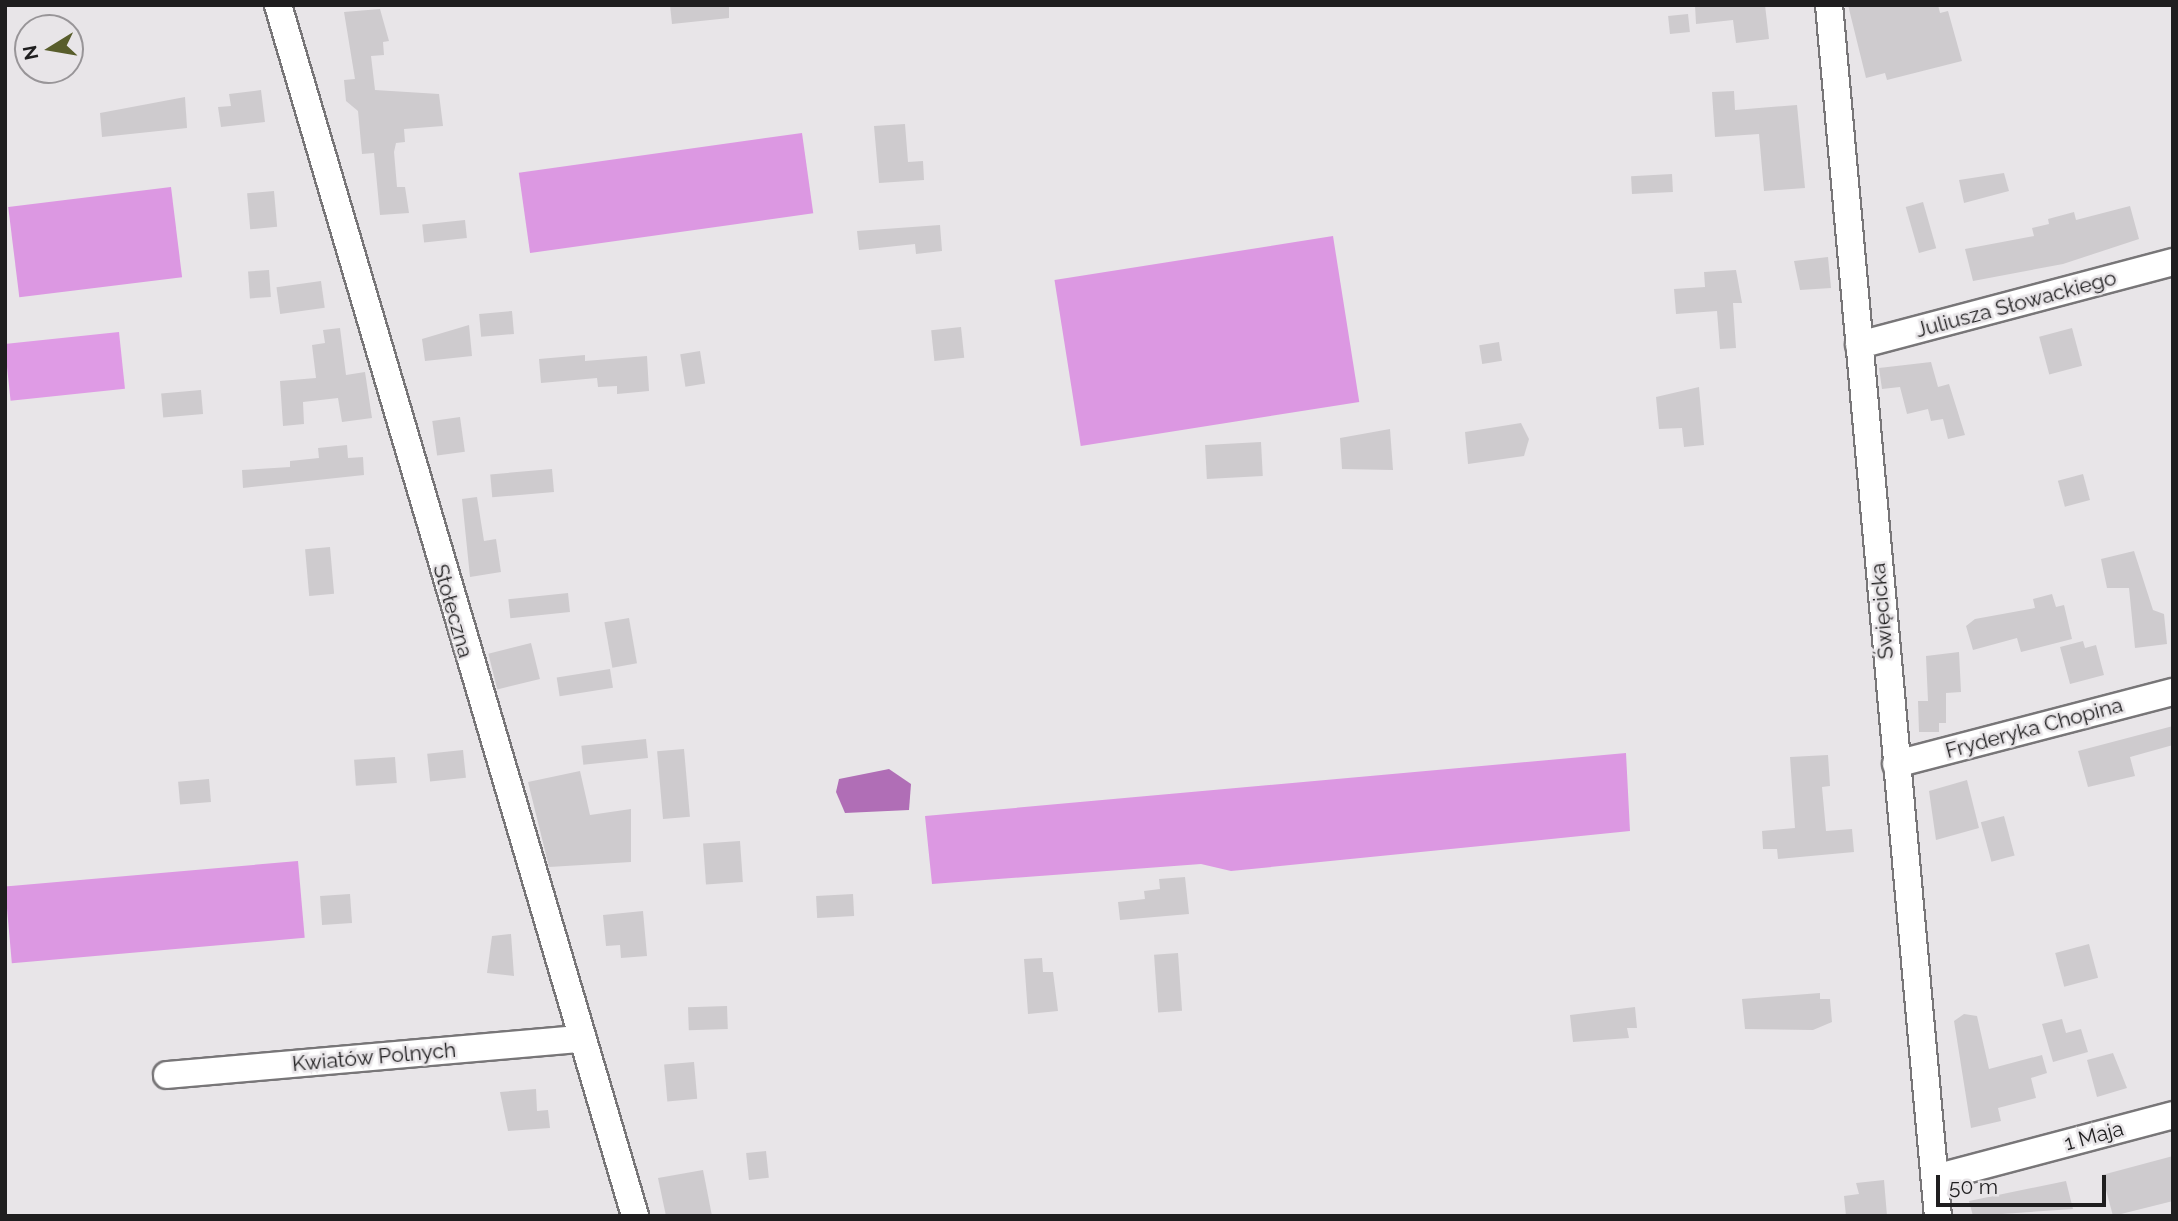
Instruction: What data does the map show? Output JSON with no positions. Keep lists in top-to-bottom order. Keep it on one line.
{"streets":{"street":["Juliusza Słowackiego","Stołeczna","Święcicka","Fryderyka Chopina","Kwiatów Polnych","1 Maja"]},"crossings":[["Juliusza Słowackiego","Święcicka"],["Stołeczna","Kwiatów Polnych"],["Święcicka","Fryderyka Chopina"],["Święcicka","1 Maja"]],"scale_bar":"50 m","north":"left"}
